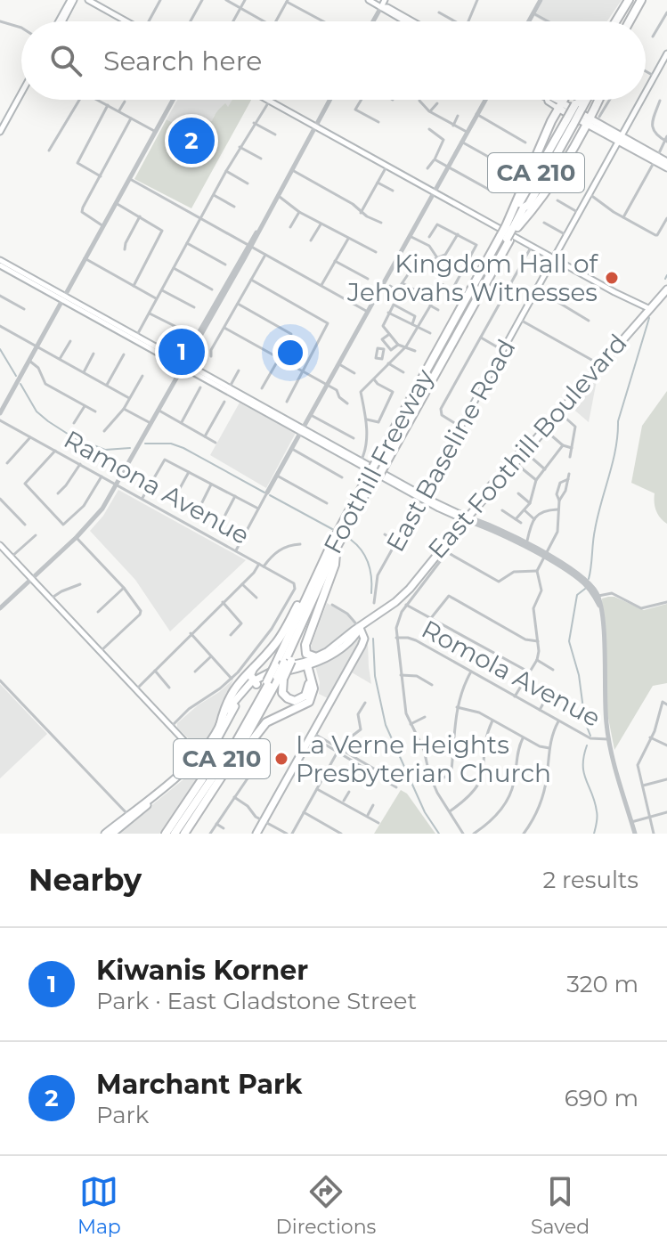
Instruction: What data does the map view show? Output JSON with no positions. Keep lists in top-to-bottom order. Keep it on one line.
{"streets":{"highway":["CA 210","Foothill Freeway"],"main road":["East Baseline Road","East Foothill Boulevard"],"street":["Ramona Avenue","Romola Avenue"]},"places":["Kingdom Hall of Jehovahs Witnesses","La Verne Heights Presbyterian Church"],"page":{"search":"Search here","pins":["2","1"],"heading":["Nearby","2 results"],"list":[{"mark":"1","name":"Kiwanis Korner","note":"Park · East Gladstone Street","value":"320 m"},{"mark":"2","name":"Marchant Park","note":"Park","value":"690 m"}],"nav":["Map","Directions","Saved"]}}
